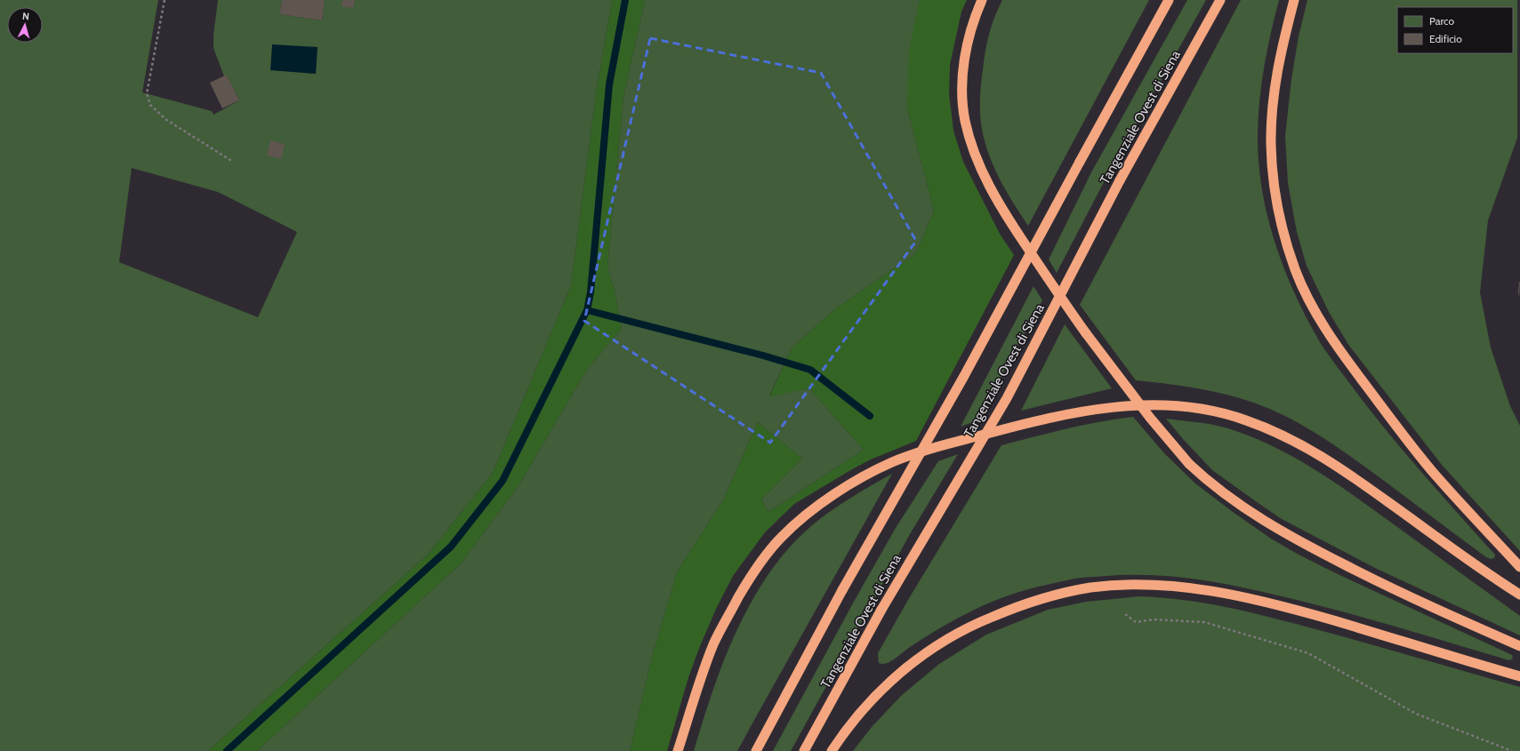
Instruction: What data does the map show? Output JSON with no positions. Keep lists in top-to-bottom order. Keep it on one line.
{"streets":{"highway":["Tangenziale Ovest di Siena"]},"legend":["Parco","Edificio"],"north":"top"}
